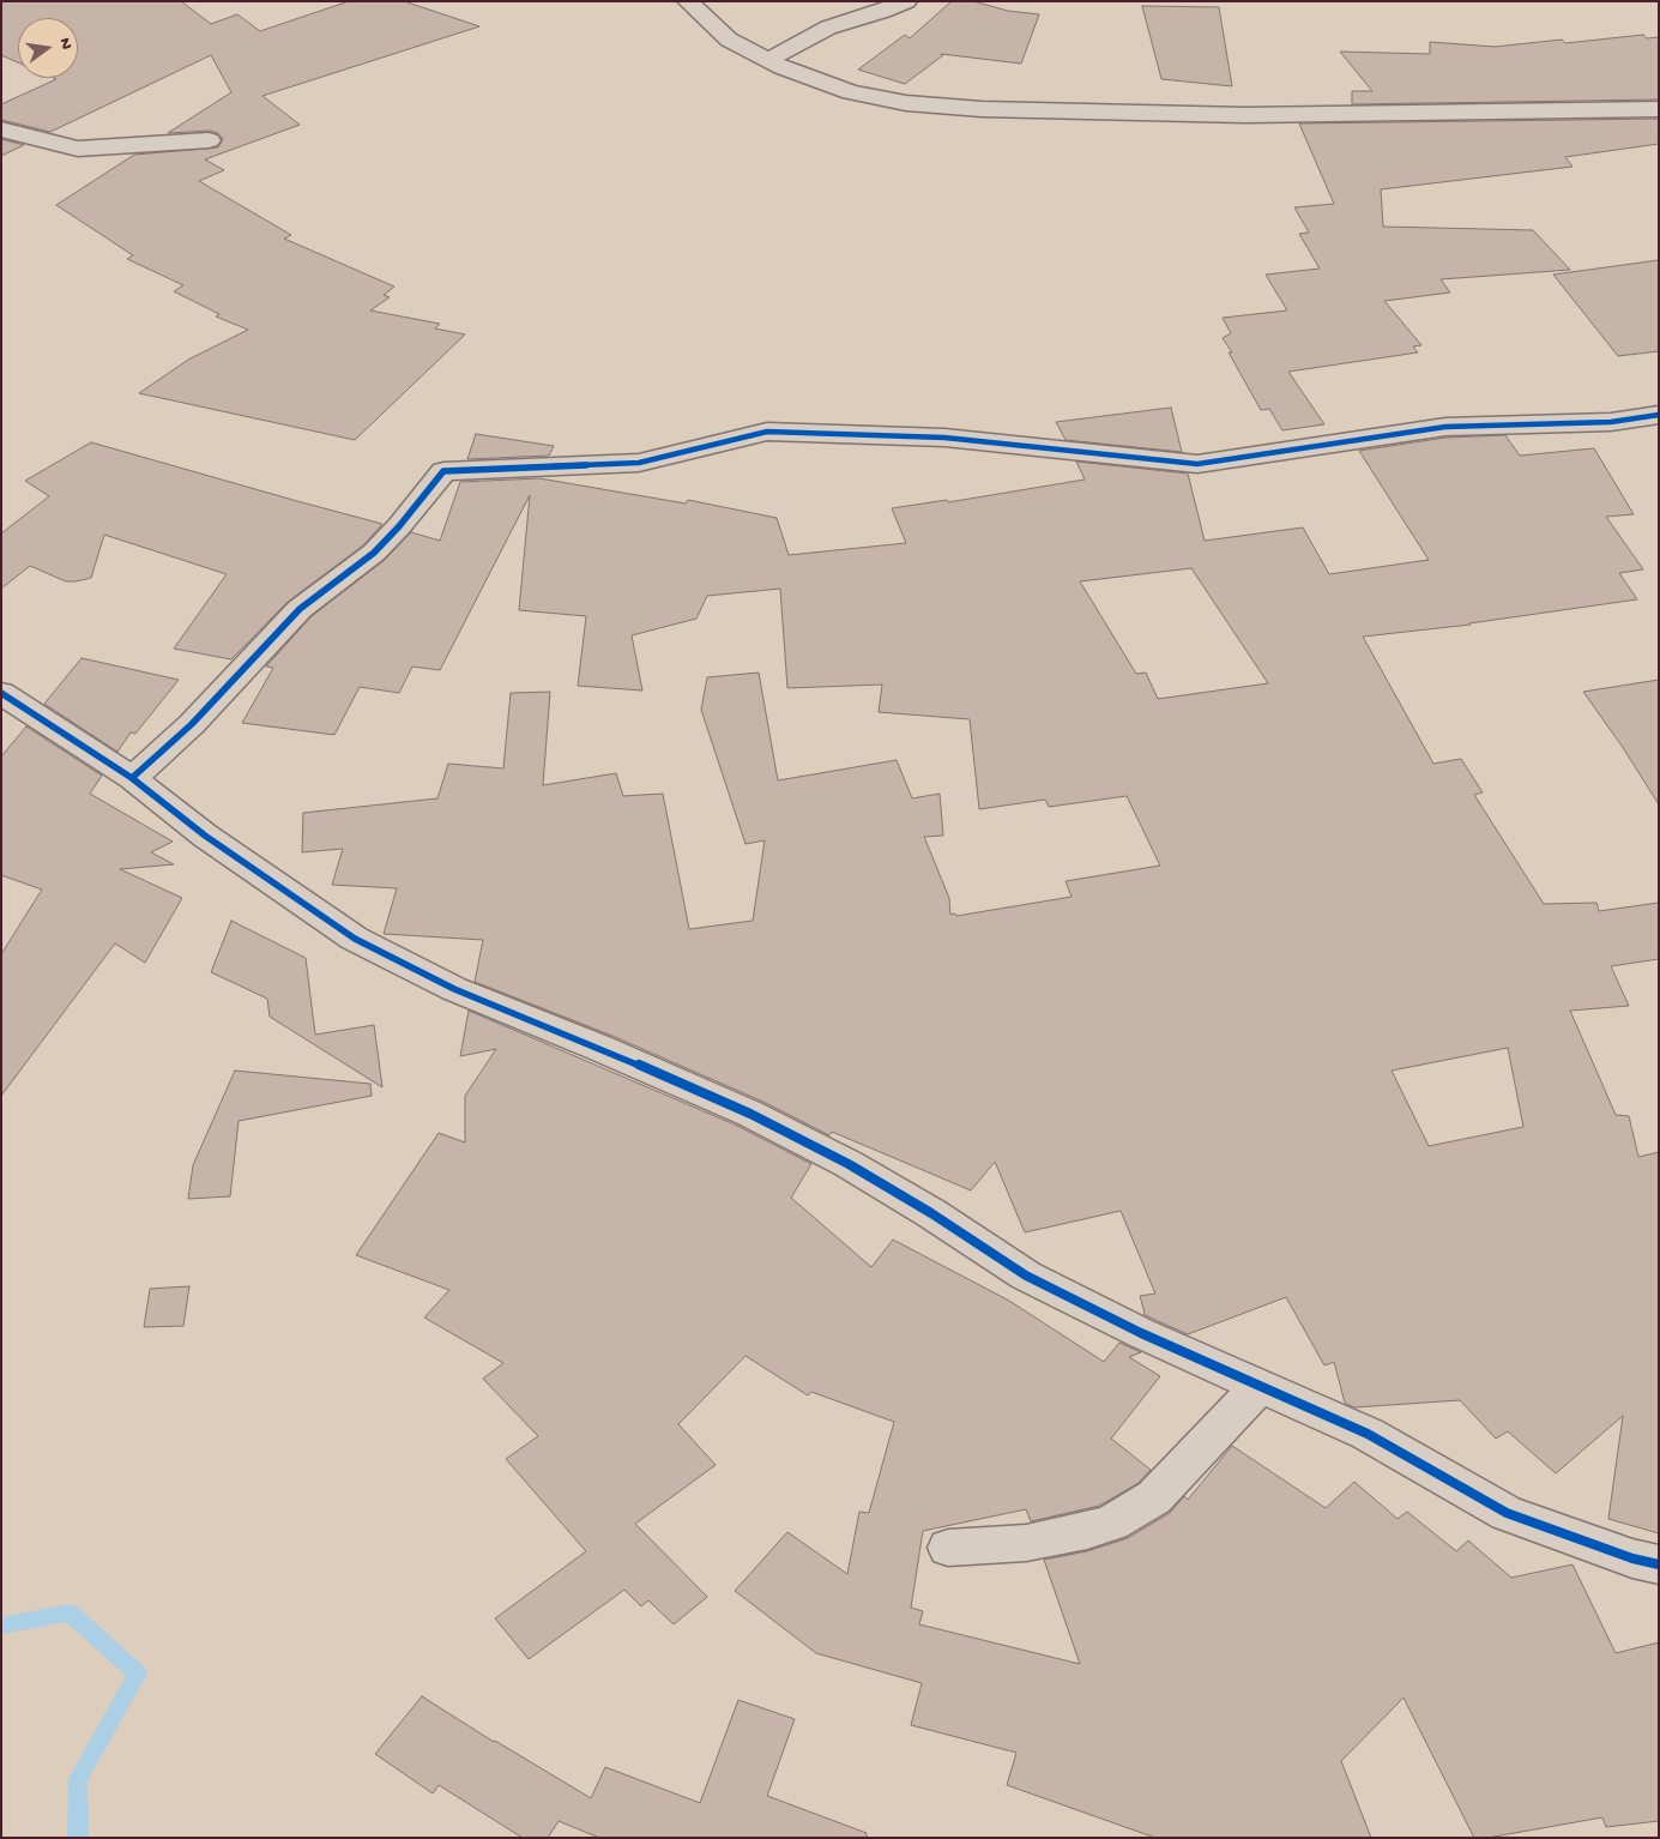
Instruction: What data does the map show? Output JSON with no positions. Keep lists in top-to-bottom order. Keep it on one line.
{"north":"right"}
